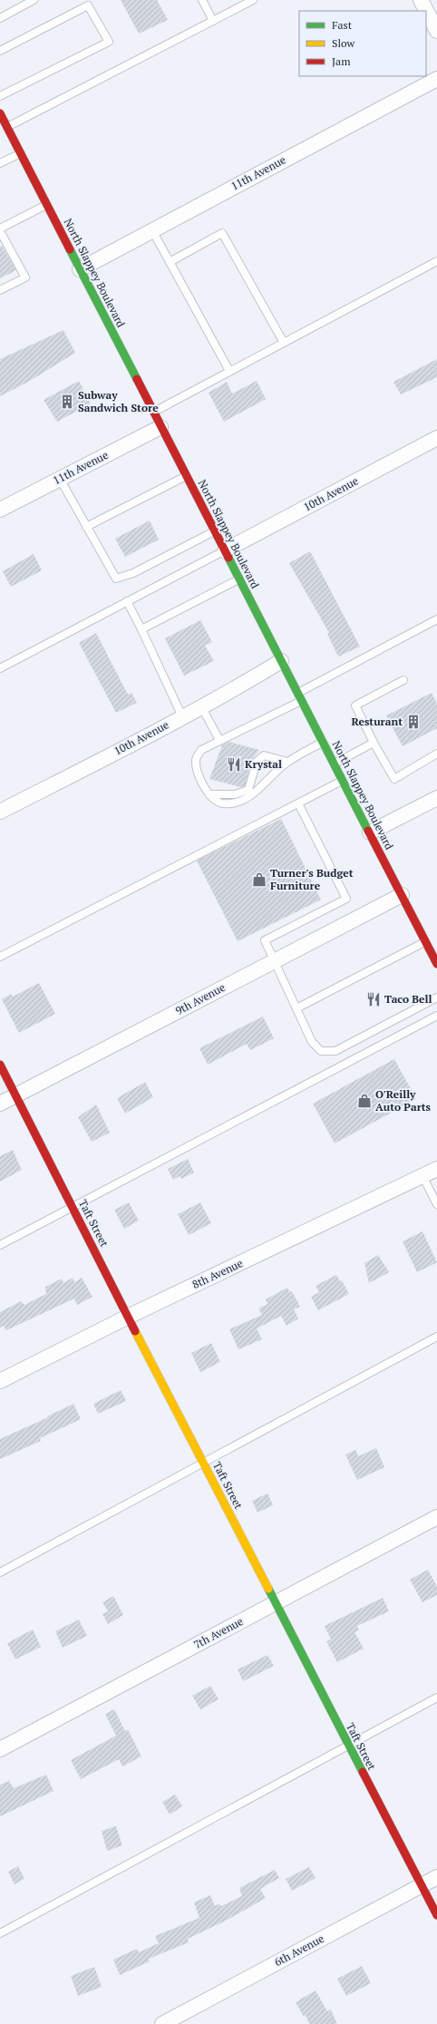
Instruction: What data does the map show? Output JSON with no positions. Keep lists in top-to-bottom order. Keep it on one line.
{"streets":{"main road":["North Slappey Boulevard","Taft Street"],"street":["11th Avenue","10th Avenue","9th Avenue","8th Avenue","7th Avenue","6th Avenue"]},"crossings":[["11th Avenue","North Slappey Boulevard"],["North Slappey Boulevard","10th Avenue"],["North Slappey Boulevard","9th Avenue"],["9th Avenue","Taft Street"],["Taft Street","8th Avenue"],["Taft Street","7th Avenue"],["Taft Street","6th Avenue"]],"places":{"building":["Subway Sandwich Store","Resturant"],"restaurant":["Krystal","Taco Bell"],"shop":["Turner's Budget Furniture","O'Reilly Auto Parts"]},"legend":["Fast","Slow","Jam"]}
